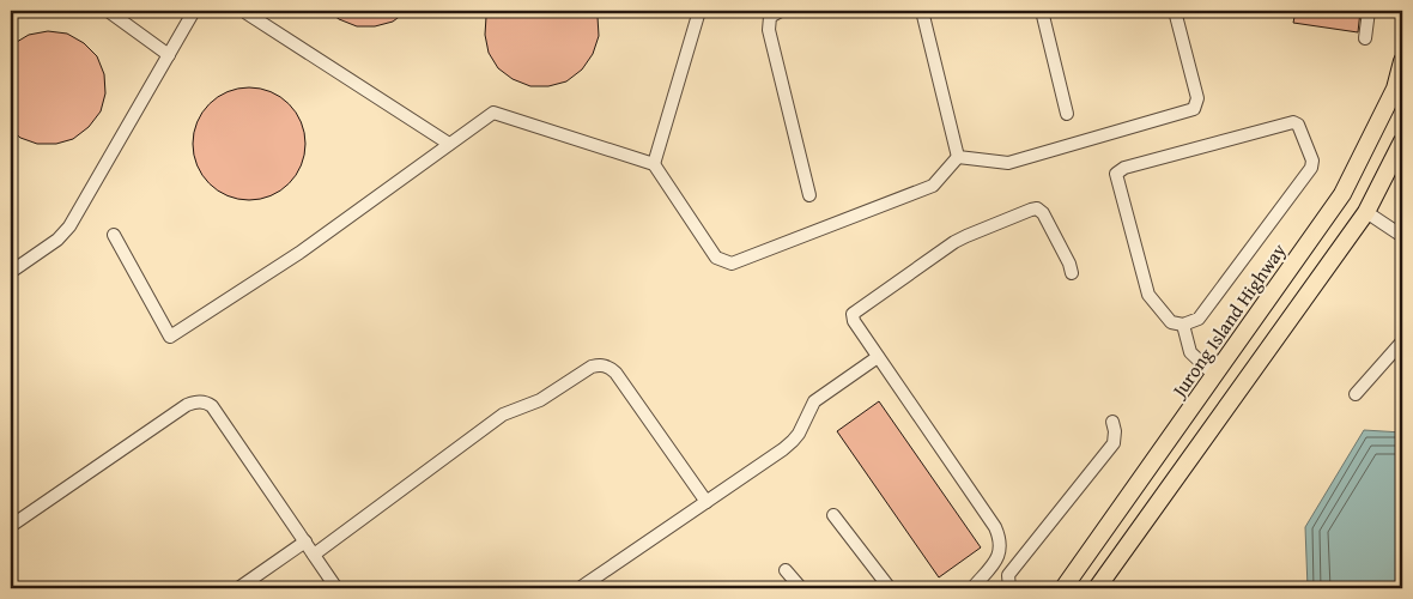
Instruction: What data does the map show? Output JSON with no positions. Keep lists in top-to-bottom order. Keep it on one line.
{"streets":{"main road":["Jurong Island Highway"]}}
